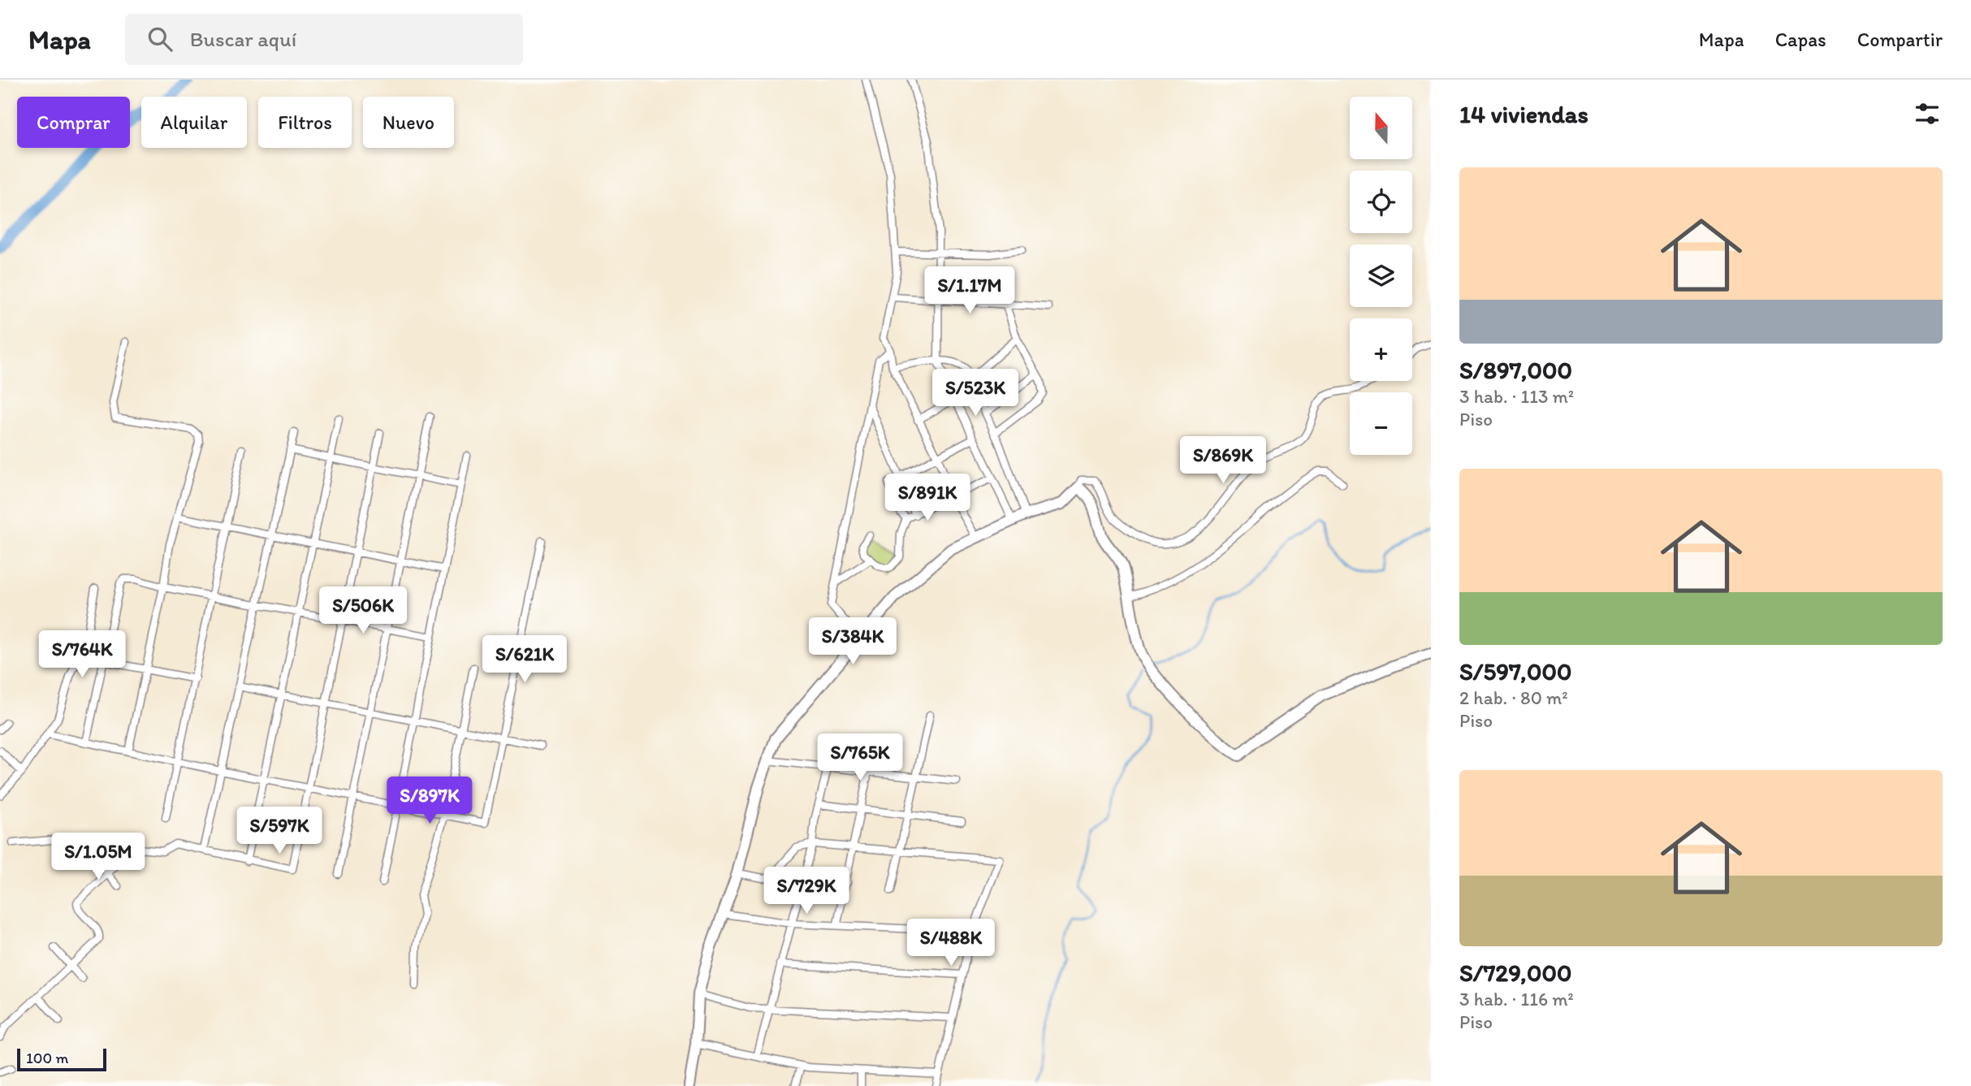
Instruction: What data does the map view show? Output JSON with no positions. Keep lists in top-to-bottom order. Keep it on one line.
{"scale_bar":"100 m","north":"top","page":{"header":"Mapa","search":"Buscar aquí","nav":["Mapa","Capas","Compartir"],"heading":"14 viviendas","map_buttons":["+","−"],"chip":["Comprar","Alquilar","Filtros","Nuevo"],"list":[{"name":"S/897,000","note":"3 hab. · 113 m² · Piso"},{"name":"S/597,000","note":"2 hab. · 80 m² · Piso"},{"name":"S/729,000","note":"3 hab. · 116 m² · Piso"}],"price":["S/1.17M","S/523K","S/869K","S/891K","S/506K","S/384K","S/764K","S/621K","S/765K","S/897K","S/597K","S/1.05M","S/729K","S/488K"],"scale":"100 m"}}
